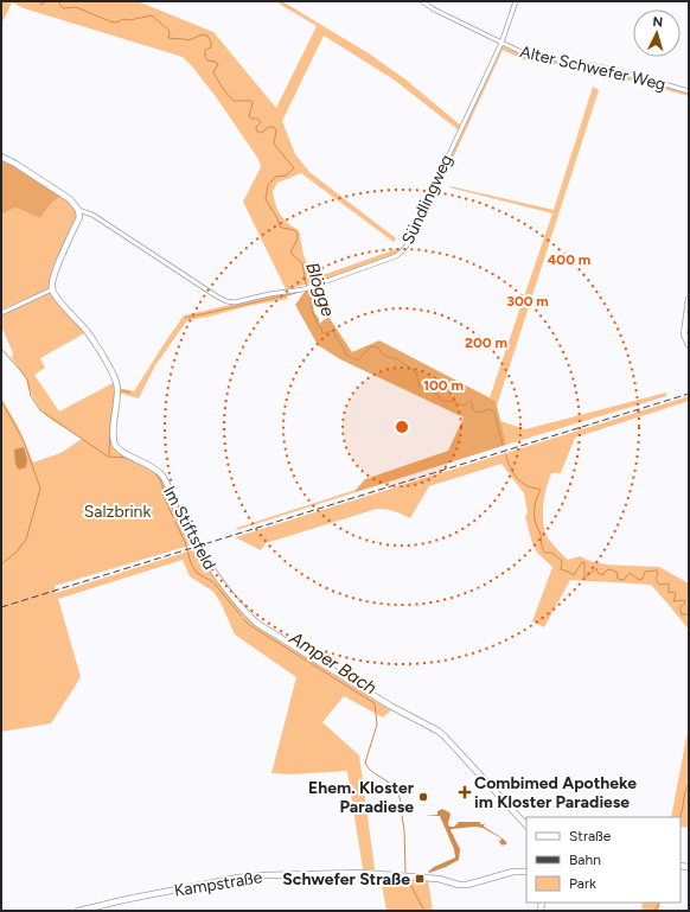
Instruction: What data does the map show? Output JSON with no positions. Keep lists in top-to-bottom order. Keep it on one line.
{"streets":{"street":["Alter Schwefer Weg","Sündlingweg","Im Stiftsfeld","Kampstraße"]},"crossings":[["Alter Schwefer Weg","Sündlingweg"]],"water":["Blögge","Amper Bach"],"parks":["Salzbrink"],"places":{"health":["Combimed Apotheke im Kloster Paradiese"],"other":["Ehem. Kloster Paradiese"],"transit":["Schwefer Straße"]},"legend":["Straße","Bahn","Park"],"north":"top","rings":["400 m","300 m","200 m","100 m"]}
